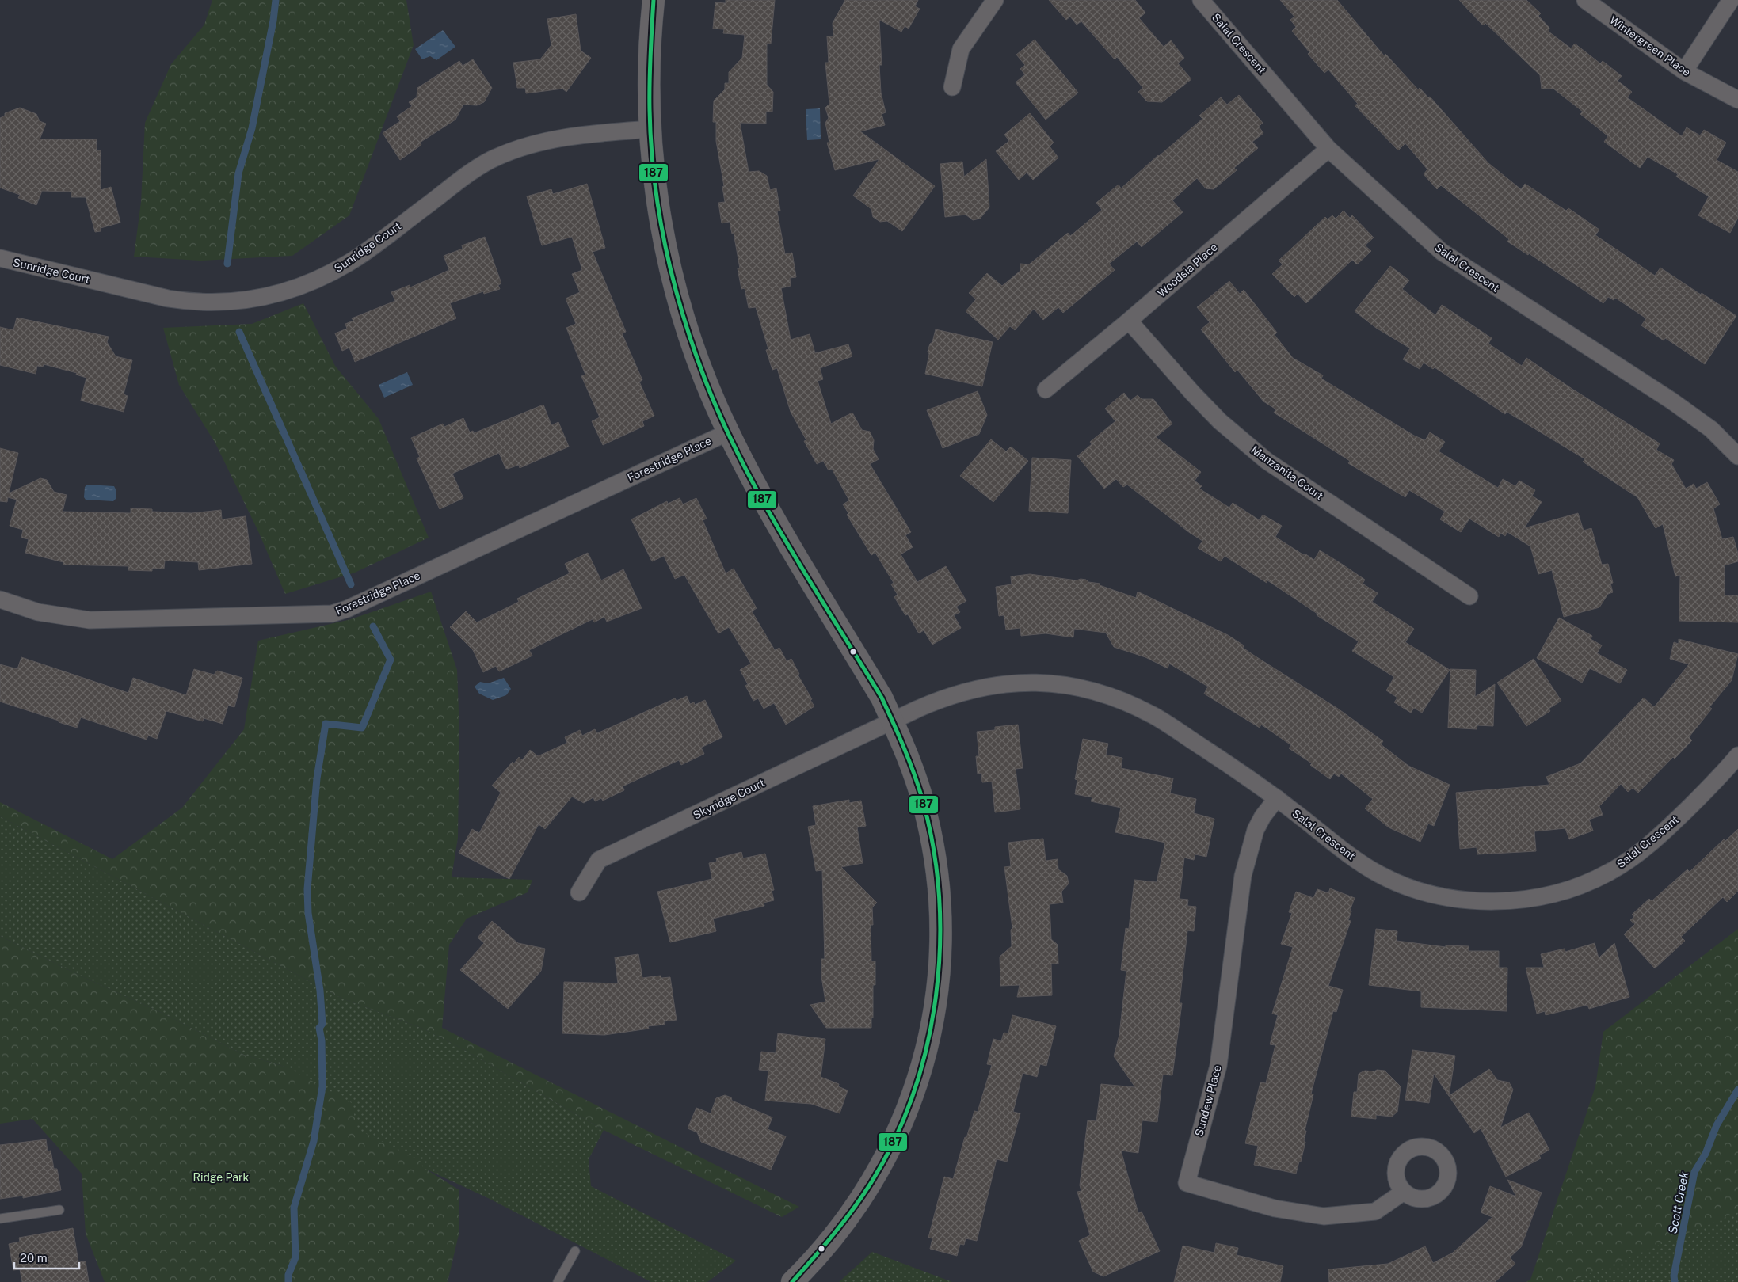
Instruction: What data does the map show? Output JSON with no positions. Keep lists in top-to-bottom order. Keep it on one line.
{"streets":{"street":["Salal Crescent","Wintergreen Place","Sunridge Court","Woodsia Place","Forestridge Place","Manzanita Court","Skyridge Court","Sundew Place"]},"crossings":[["Salal Crescent","Woodsia Place"],["Salal Crescent","Skyridge Court"],["Salal Crescent","Sundew Place"],["Woodsia Place","Manzanita Court"]],"water":["Scott Creek"],"parks":["Ridge Park"],"lines":["transit line 187"],"scale_bar":"20 m"}
